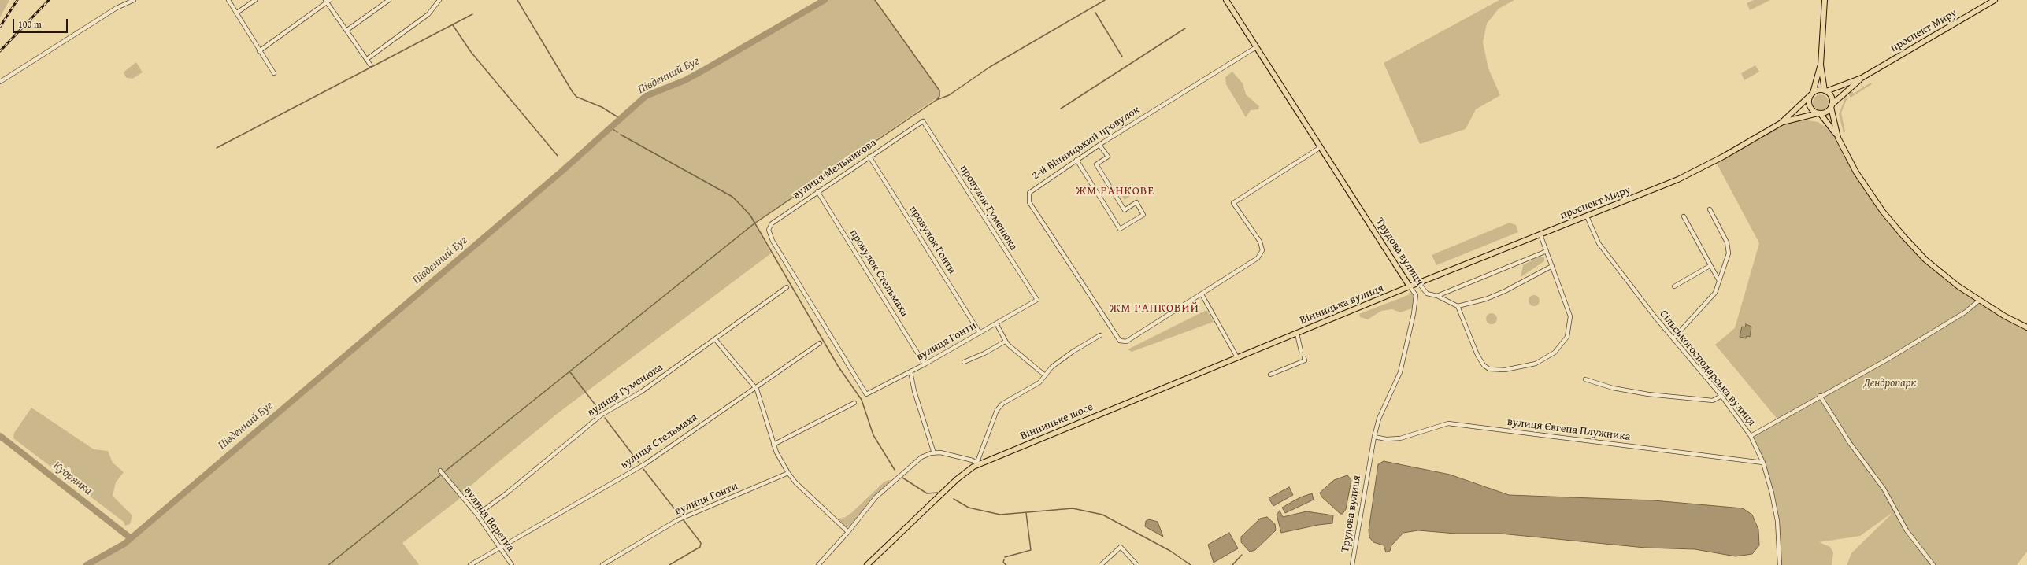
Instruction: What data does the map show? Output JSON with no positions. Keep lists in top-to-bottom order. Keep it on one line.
{"streets":{"main road":["проспект Миру","Трудова вулиця","Вінницька вулиця","Вінницьке шосе"],"street":["2-й Вінницький провулок","вулиця Мельникова","провулок Гуменюка","провулок Гонти","провулок Стельмаха","вулиця Гонти","Сільськогосподарська вулиця","вулиця Гуменюка","вулиця Євгена Плужника","вулиця Стельмаха","вулиця Веретка"]},"crossings":[["проспект Миру","Трудова вулиця"],["проспект Миру","Вінницька вулиця"],["проспект Миру","Сільськогосподарська вулиця"],["2-й Вінницький провулок","Трудова вулиця"],["вулиця Мельникова","провулок Гуменюка"],["вулиця Мельникова","провулок Гонти"],["вулиця Мельникова","провулок Стельмаха"],["вулиця Мельникова","вулиця Гонти"],["провулок Гуменюка","вулиця Гонти"],["провулок Гонти","вулиця Гонти"],["Трудова вулиця","Вінницька вулиця"],["Трудова вулиця","вулиця Євгена Плужника"],["провулок Стельмаха","вулиця Гонти"],["Вінницька вулиця","Вінницьке шосе"],["Сільськогосподарська вулиця","вулиця Євгена Плужника"],["вулиця Гуменюка","вулиця Веретка"],["вулиця Стельмаха","вулиця Веретка"]],"districts":["ЖМ РАНКОВЕ","ЖМ РАНКОВИЙ"],"water":["Південний Буг","Кудрянка"],"parks":["Дендропарк"],"scale_bar":"100 m"}
